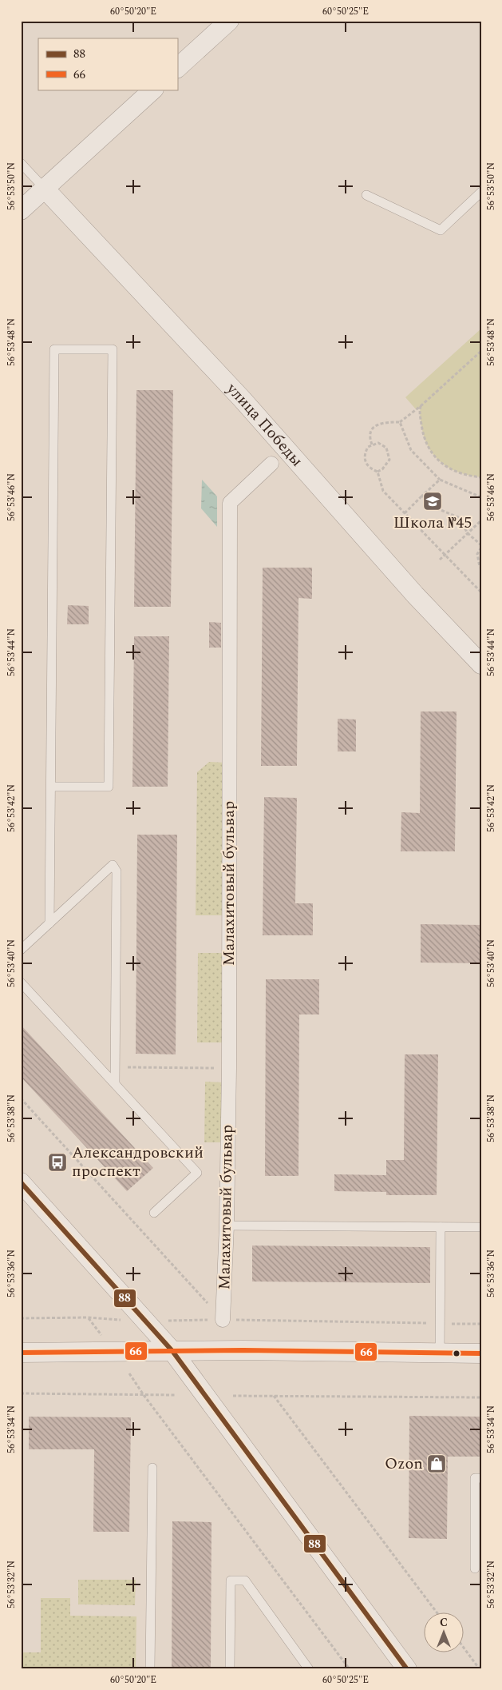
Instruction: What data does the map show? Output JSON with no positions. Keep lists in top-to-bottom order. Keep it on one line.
{"streets":{"street":["улица Победы","Малахитовый бульвар"]},"places":{"school or university":["Школа №45"],"bus stop":["Александровский проспект"],"shop":["Ozon"]},"lines":["transit line 88","transit line 66"],"legend":["88","66"],"north":"top","coordinates":["60°50'20\"E","60°50'25\"E","56°53'50\"N","56°53'48\"N","56°53'46\"N","56°53'44\"N","56°53'42\"N","56°53'40\"N","56°53'38\"N","56°53'36\"N","56°53'34\"N","56°53'32\"N"]}
